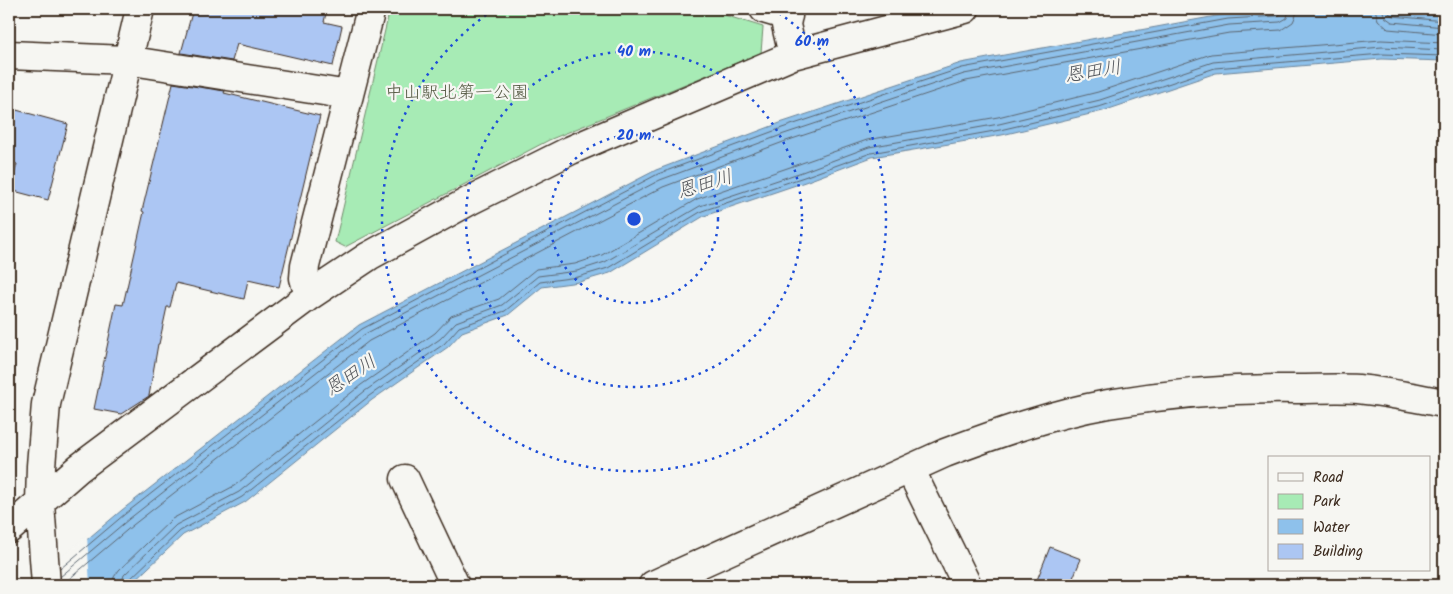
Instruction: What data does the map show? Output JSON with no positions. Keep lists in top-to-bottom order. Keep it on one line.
{"water":["恩田川"],"parks":["中山駅北第一公園"],"legend":["Road","Park","Water","Building"],"rings":["60 m","40 m","20 m"]}
